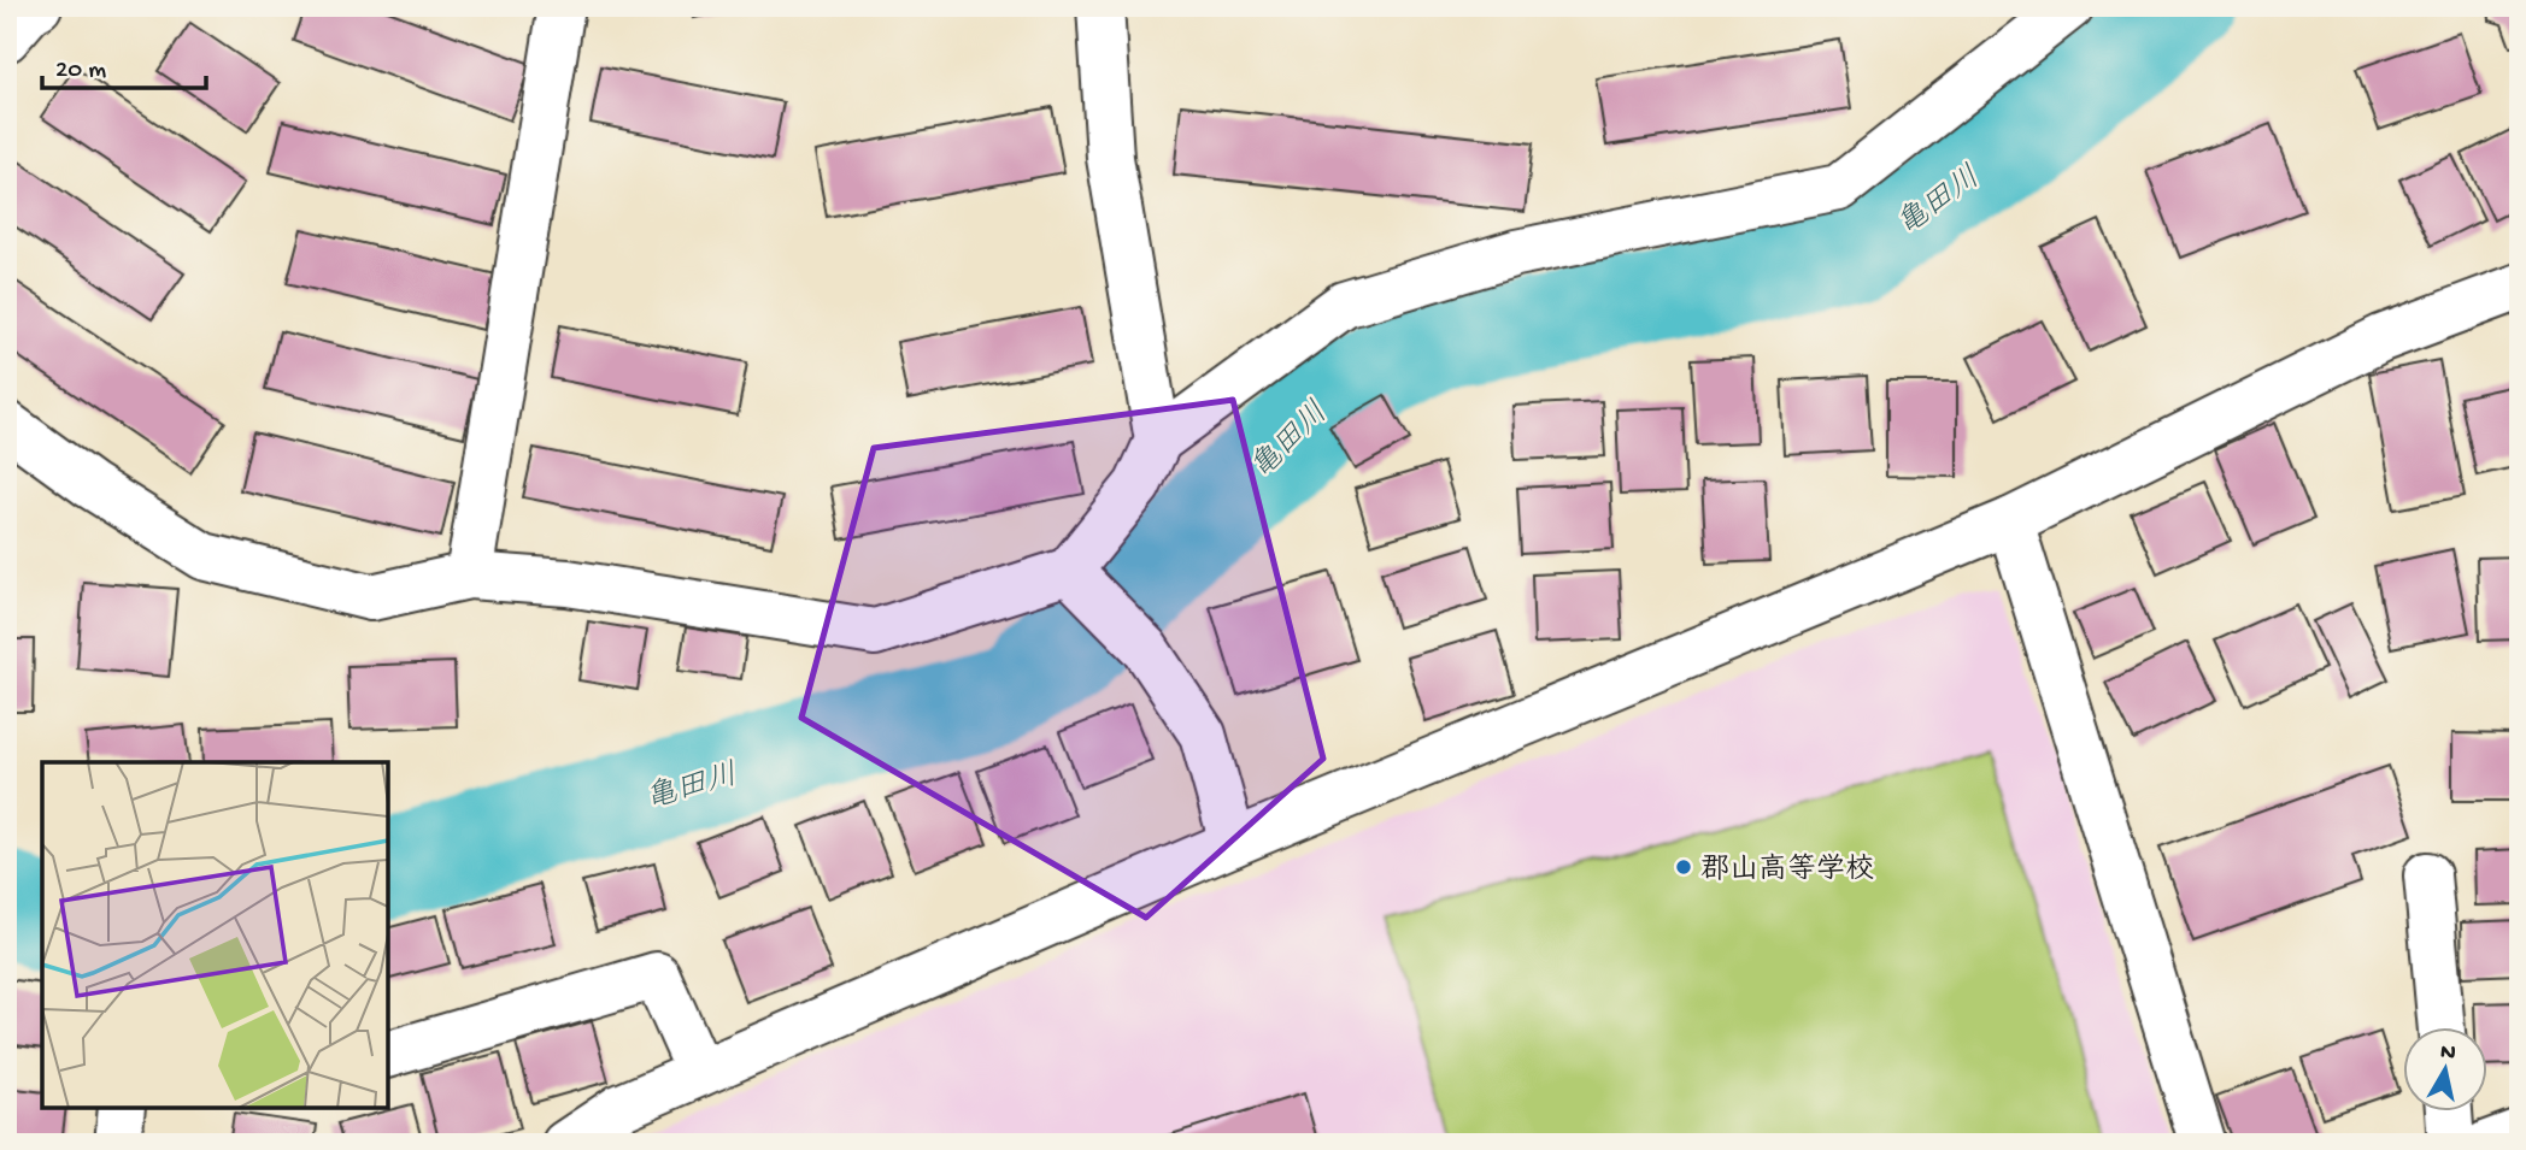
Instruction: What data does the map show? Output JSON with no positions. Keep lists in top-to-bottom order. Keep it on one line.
{"water":["亀田川"],"places":["郡山高等学校"],"scale_bar":"20 m","north":"top"}
